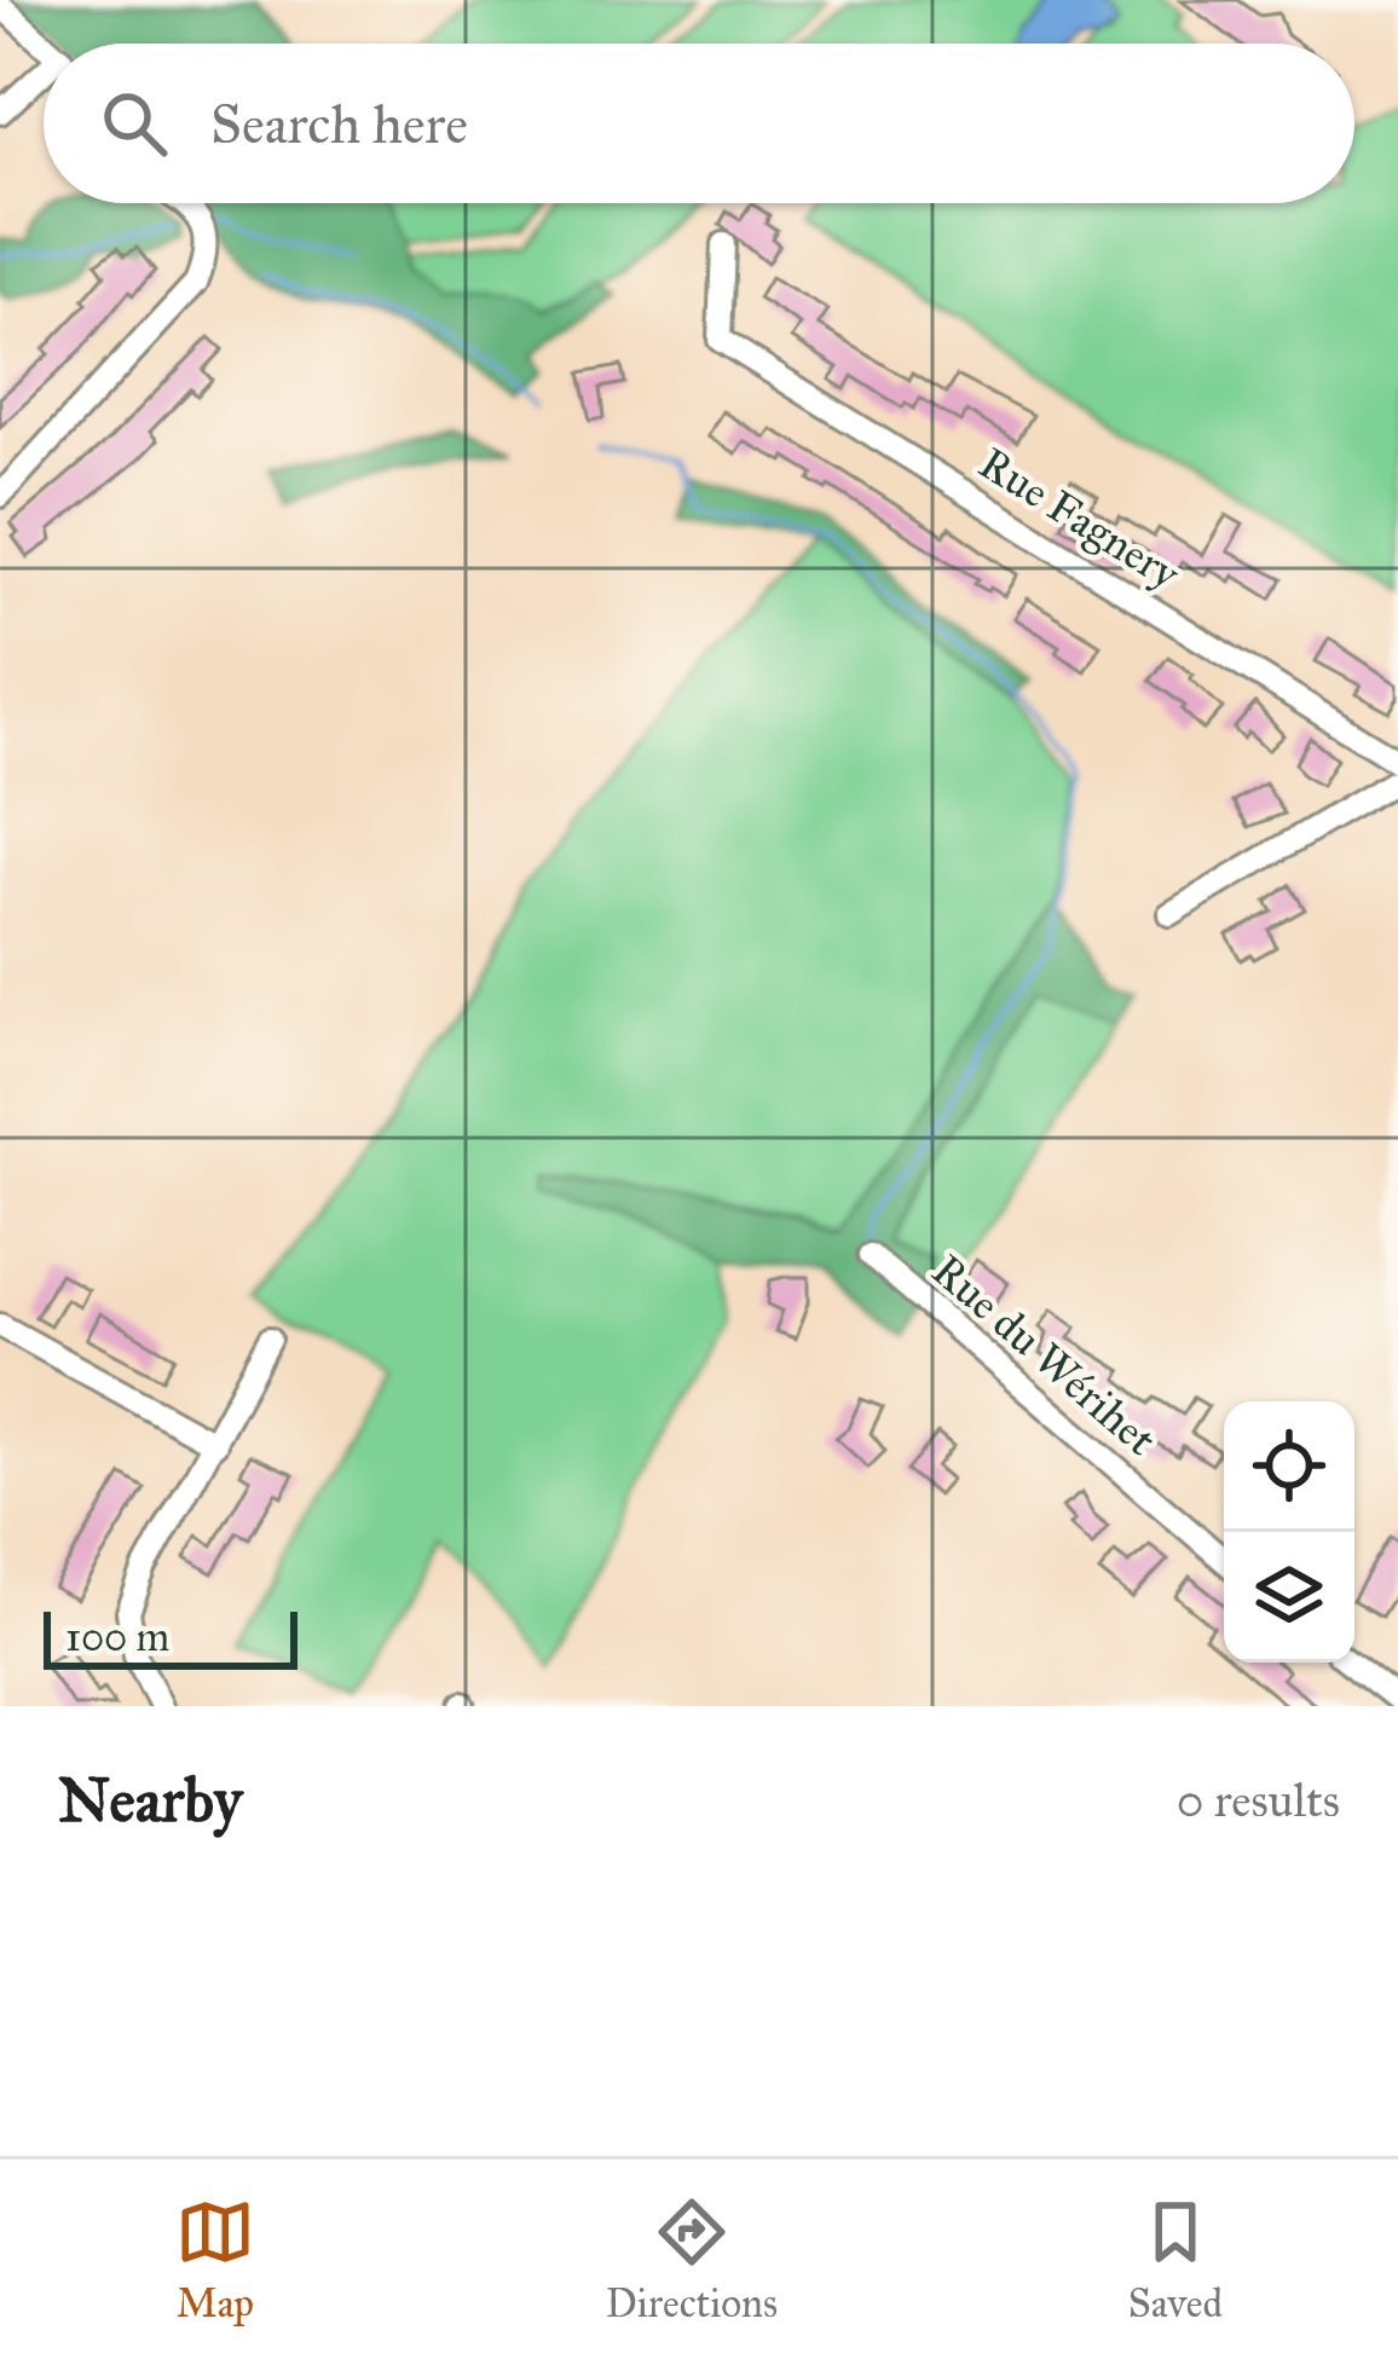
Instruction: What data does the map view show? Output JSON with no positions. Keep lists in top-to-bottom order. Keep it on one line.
{"streets":{"street":["Rue Fagnery","Rue du Wérihet"]},"scale_bar":"100 m","page":{"search":"Search here","scale":"100 m","heading":["Nearby","0 results"],"nav":["Map","Directions","Saved"]}}
